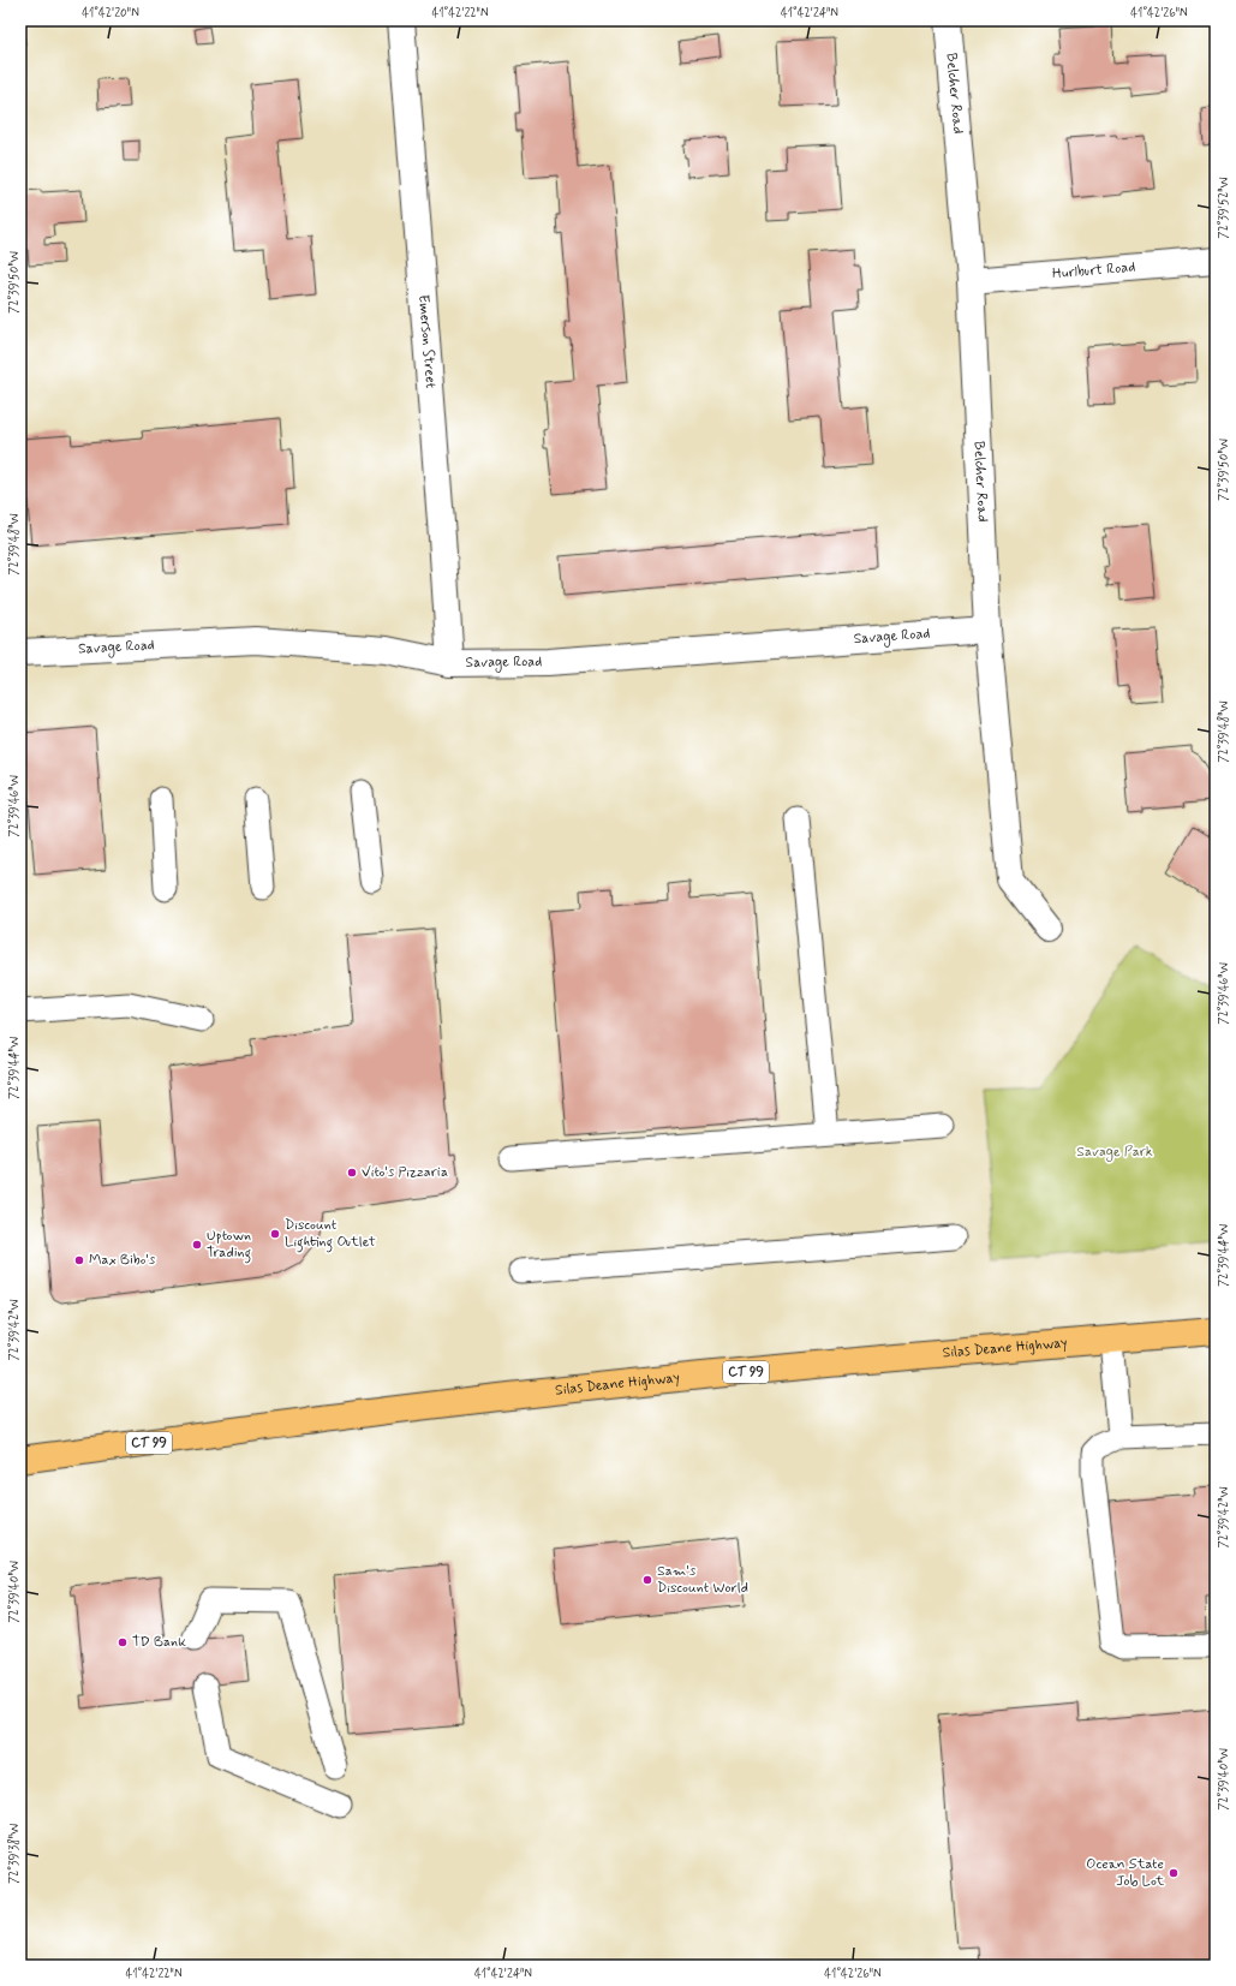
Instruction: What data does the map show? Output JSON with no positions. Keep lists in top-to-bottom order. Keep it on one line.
{"streets":{"main road":["Silas Deane Highway","CT 99"],"street":["Belcher Road","Hurlburt Road","Emerson Street","Savage Road"]},"crossings":[["Belcher Road","Hurlburt Road"],["Belcher Road","Savage Road"],["Emerson Street","Savage Road"]],"parks":["Savage Park"],"places":["Vito's Pizzaria","Discount Lighting Outlet","Uptown Trading","Max Bibo's","Sam's Discount World","TD Bank","Ocean State Job Lot"],"coordinates":["41°42'20\"N","41°42'22\"N","41°42'24\"N","41°42'26\"N","72°39'52\"W","72°39'50\"W","72°39'48\"W","72°39'46\"W","72°39'44\"W","72°39'42\"W","72°39'40\"W","72°39'38\"W"]}
